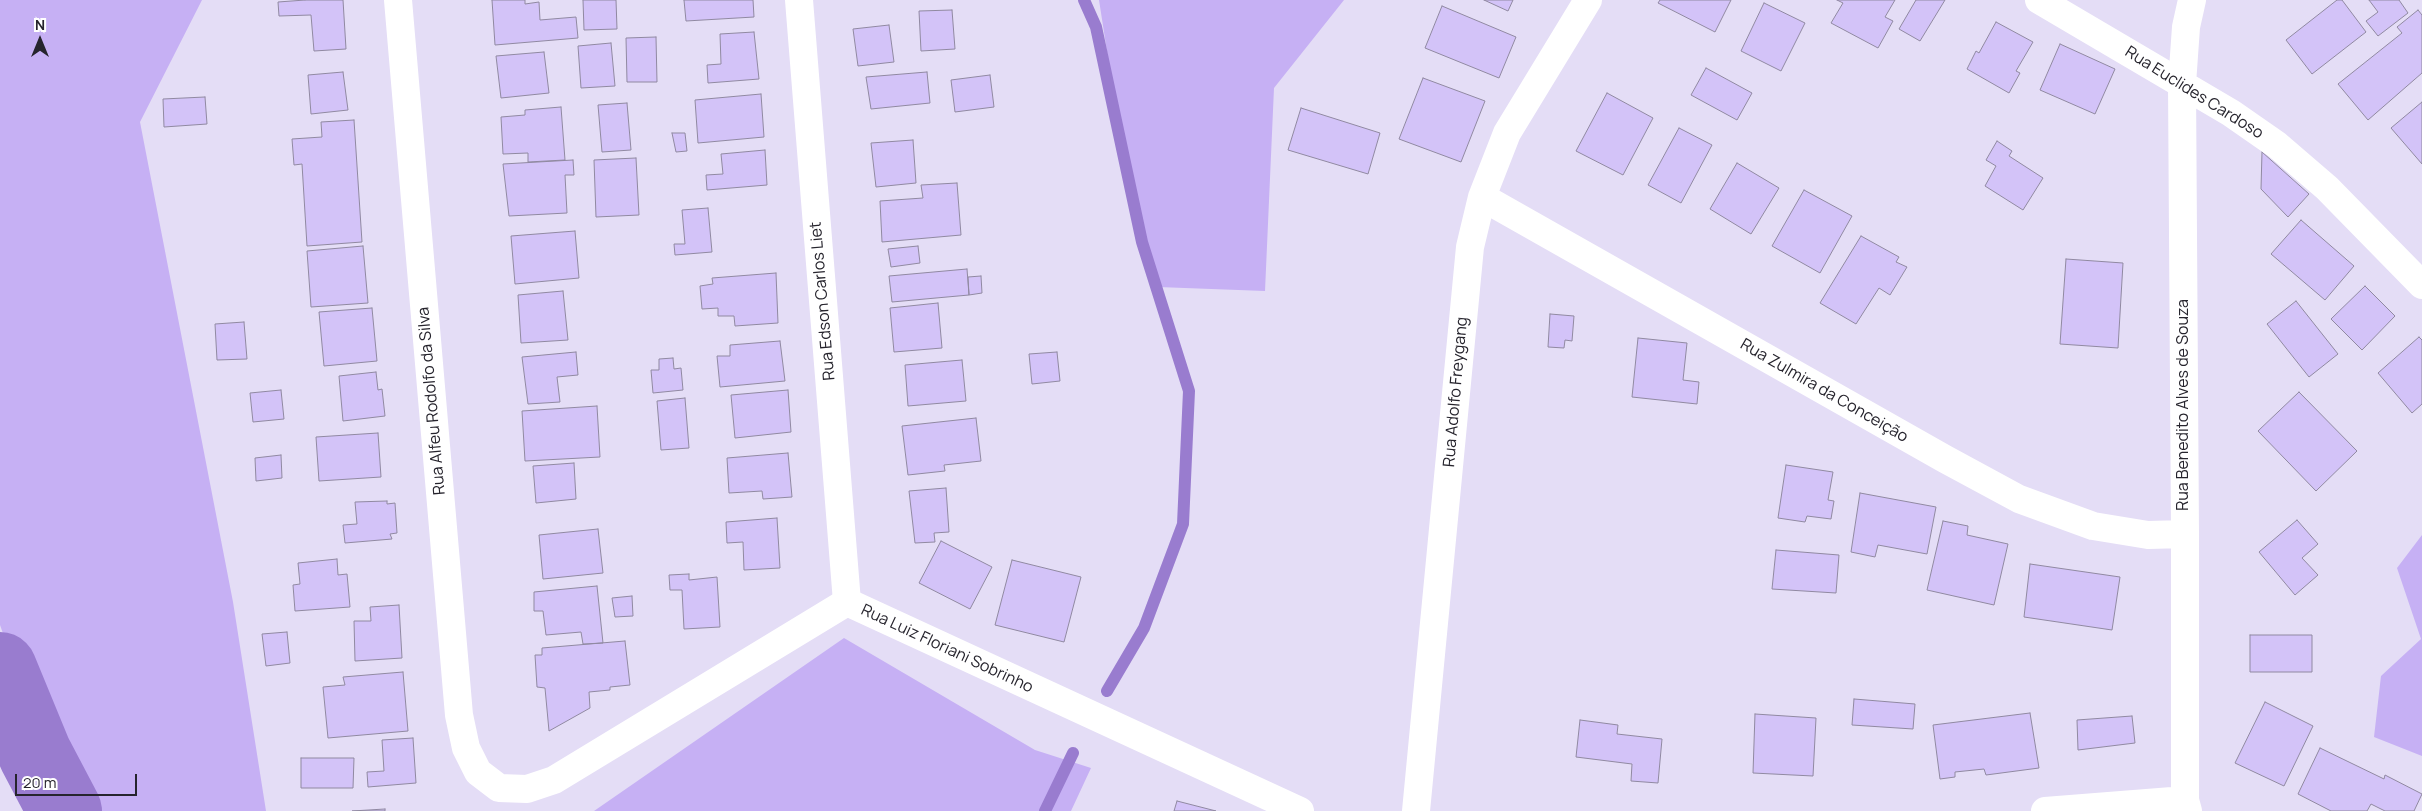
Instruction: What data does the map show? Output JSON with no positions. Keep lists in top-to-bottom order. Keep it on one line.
{"streets":{"street":["Rua Euclides Cardoso","Rua Edson Carlos Liet","Rua Zulmira da Conceição","Rua Adolfo Freygang","Rua Alfeu Rodolfo da Silva","Rua Benedito Alves de Souza","Rua Luiz Floriani Sobrinho"]},"crossings":[["Rua Euclides Cardoso","Rua Benedito Alves de Souza"],["Rua Edson Carlos Liet","Rua Luiz Floriani Sobrinho"],["Rua Zulmira da Conceição","Rua Adolfo Freygang"],["Rua Zulmira da Conceição","Rua Benedito Alves de Souza"],["Rua Alfeu Rodolfo da Silva","Rua Luiz Floriani Sobrinho"]],"scale_bar":"20 m","north":"top"}
